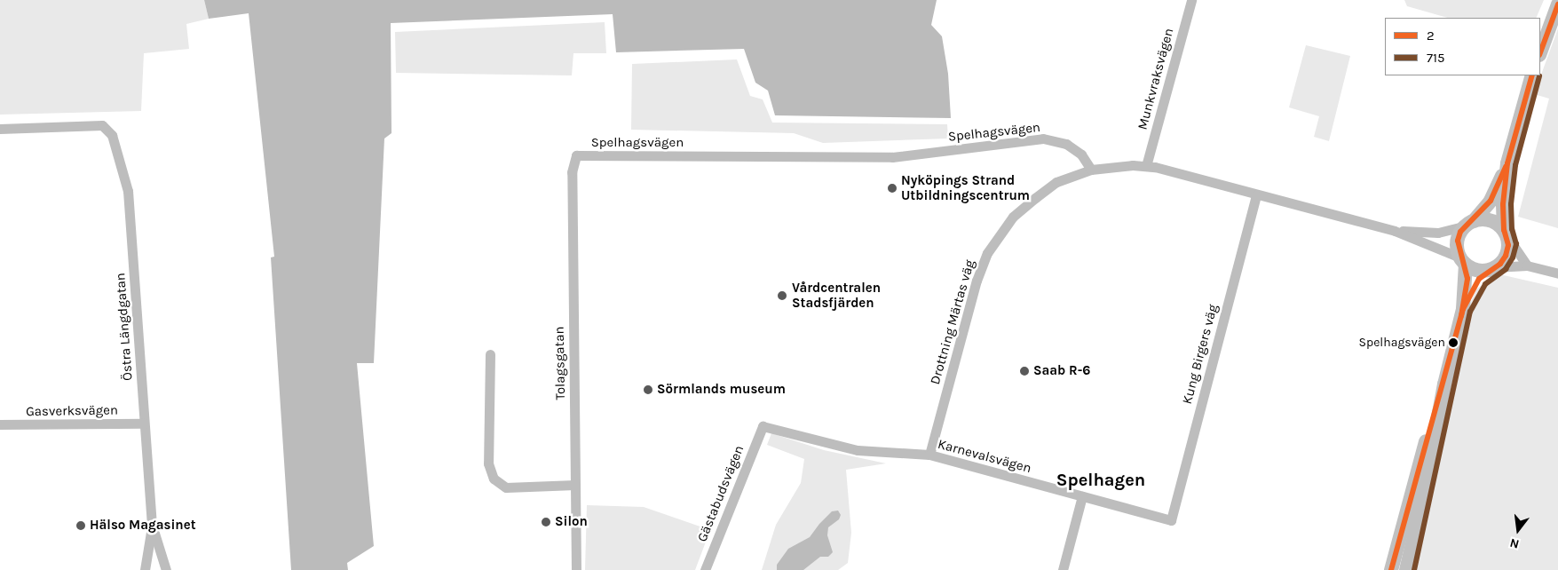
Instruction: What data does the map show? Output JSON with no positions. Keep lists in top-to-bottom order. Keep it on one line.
{"streets":{"street":["Munkvraksvägen","Spelhagsvägen","Drottning Märtas väg","Östra Längdgatan","Kung Birgers väg","Tolagsgatan","Gasverksvägen","Karnevalsvägen","Gästabudsvägen"]},"crossings":[["Spelhagsvägen","Drottning Märtas väg"],["Spelhagsvägen","Tolagsgatan"],["Drottning Märtas väg","Karnevalsvägen"],["Östra Längdgatan","Gasverksvägen"],["Kung Birgers väg","Karnevalsvägen"],["Karnevalsvägen","Gästabudsvägen"]],"districts":["Spelhagen"],"places":["Nyköpings Strand Utbildningscentrum","Vårdcentralen Stadsfjärden","Spelhagsvägen","Saab R-6","Sörmlands museum","Silon","Hälso Magasinet"],"lines":["transit line 2","transit line 715"],"legend":["2","715"],"north":"bottom"}
